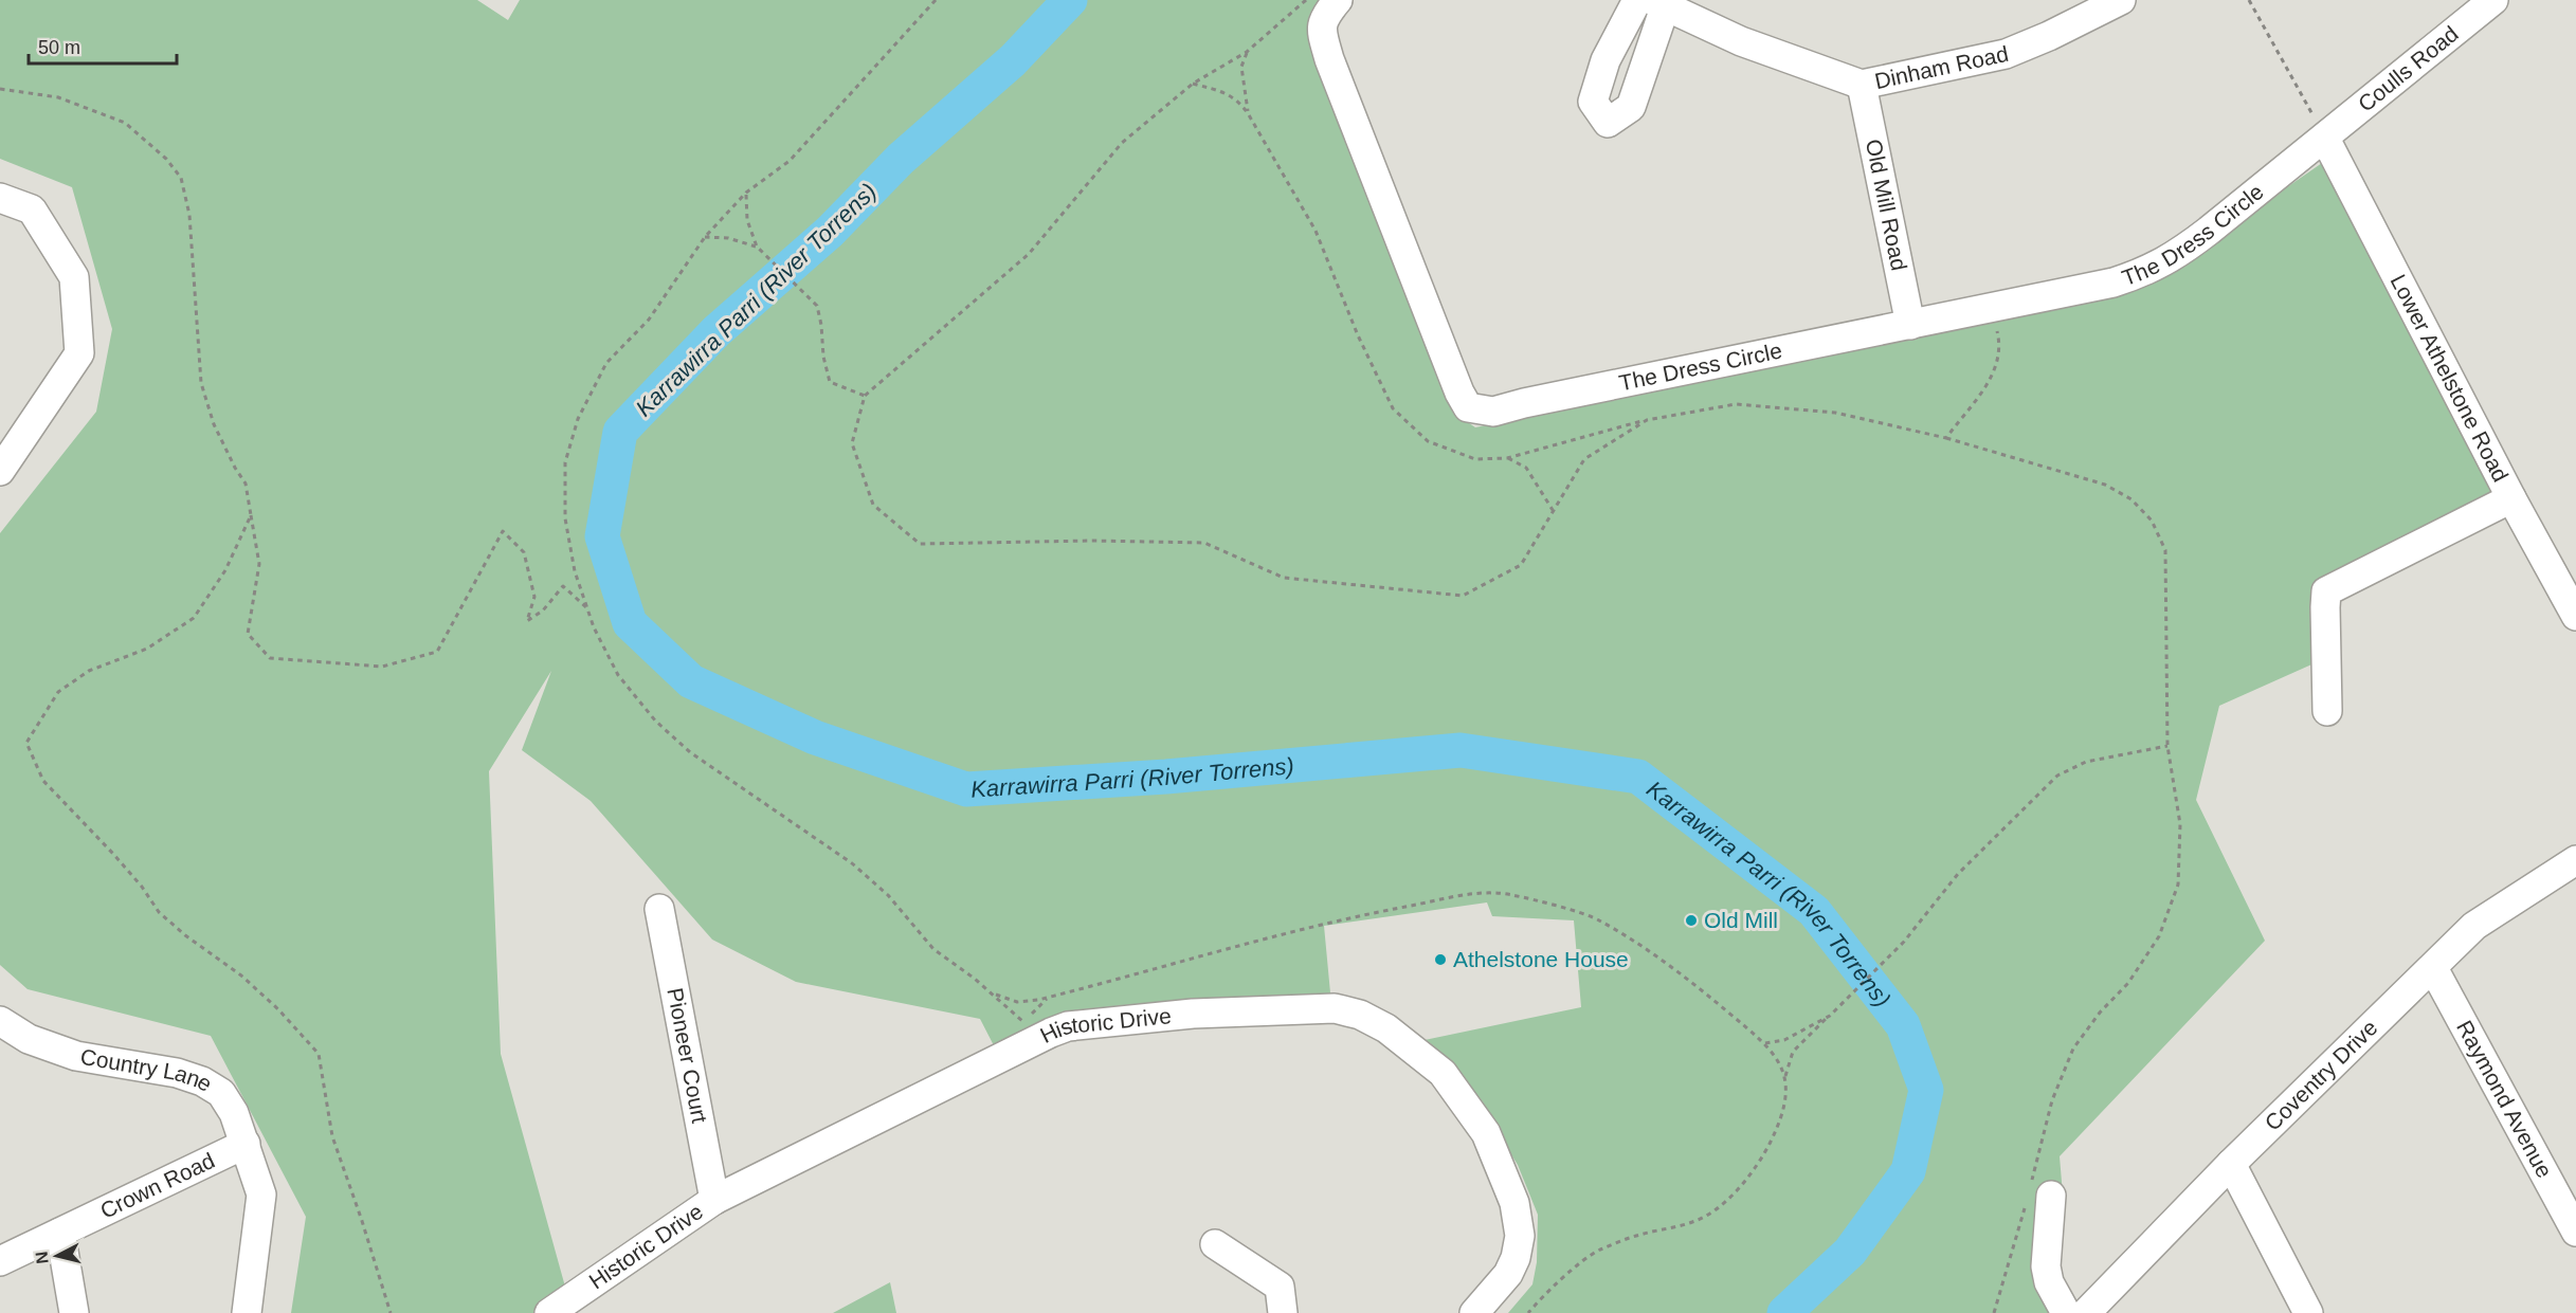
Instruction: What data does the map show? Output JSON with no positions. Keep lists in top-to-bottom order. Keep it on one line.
{"streets":{"street":["Dinham Road","Coulls Road","Old Mill Road","The Dress Circle","Lower Athelstone Road","Historic Drive","Pioneer Court","Country Lane","Coventry Drive","Raymond Avenue","Crown Road"]},"crossings":[["Dinham Road","Old Mill Road"],["Coulls Road","The Dress Circle"],["Coulls Road","Lower Athelstone Road"],["Old Mill Road","The Dress Circle"],["The Dress Circle","Lower Athelstone Road"],["Historic Drive","Pioneer Court"],["Country Lane","Crown Road"],["Coventry Drive","Raymond Avenue"]],"water":["Karrawirra Parri (River Torrens)"],"places":["Old Mill","Athelstone House"],"scale_bar":"50 m","north":"left"}
